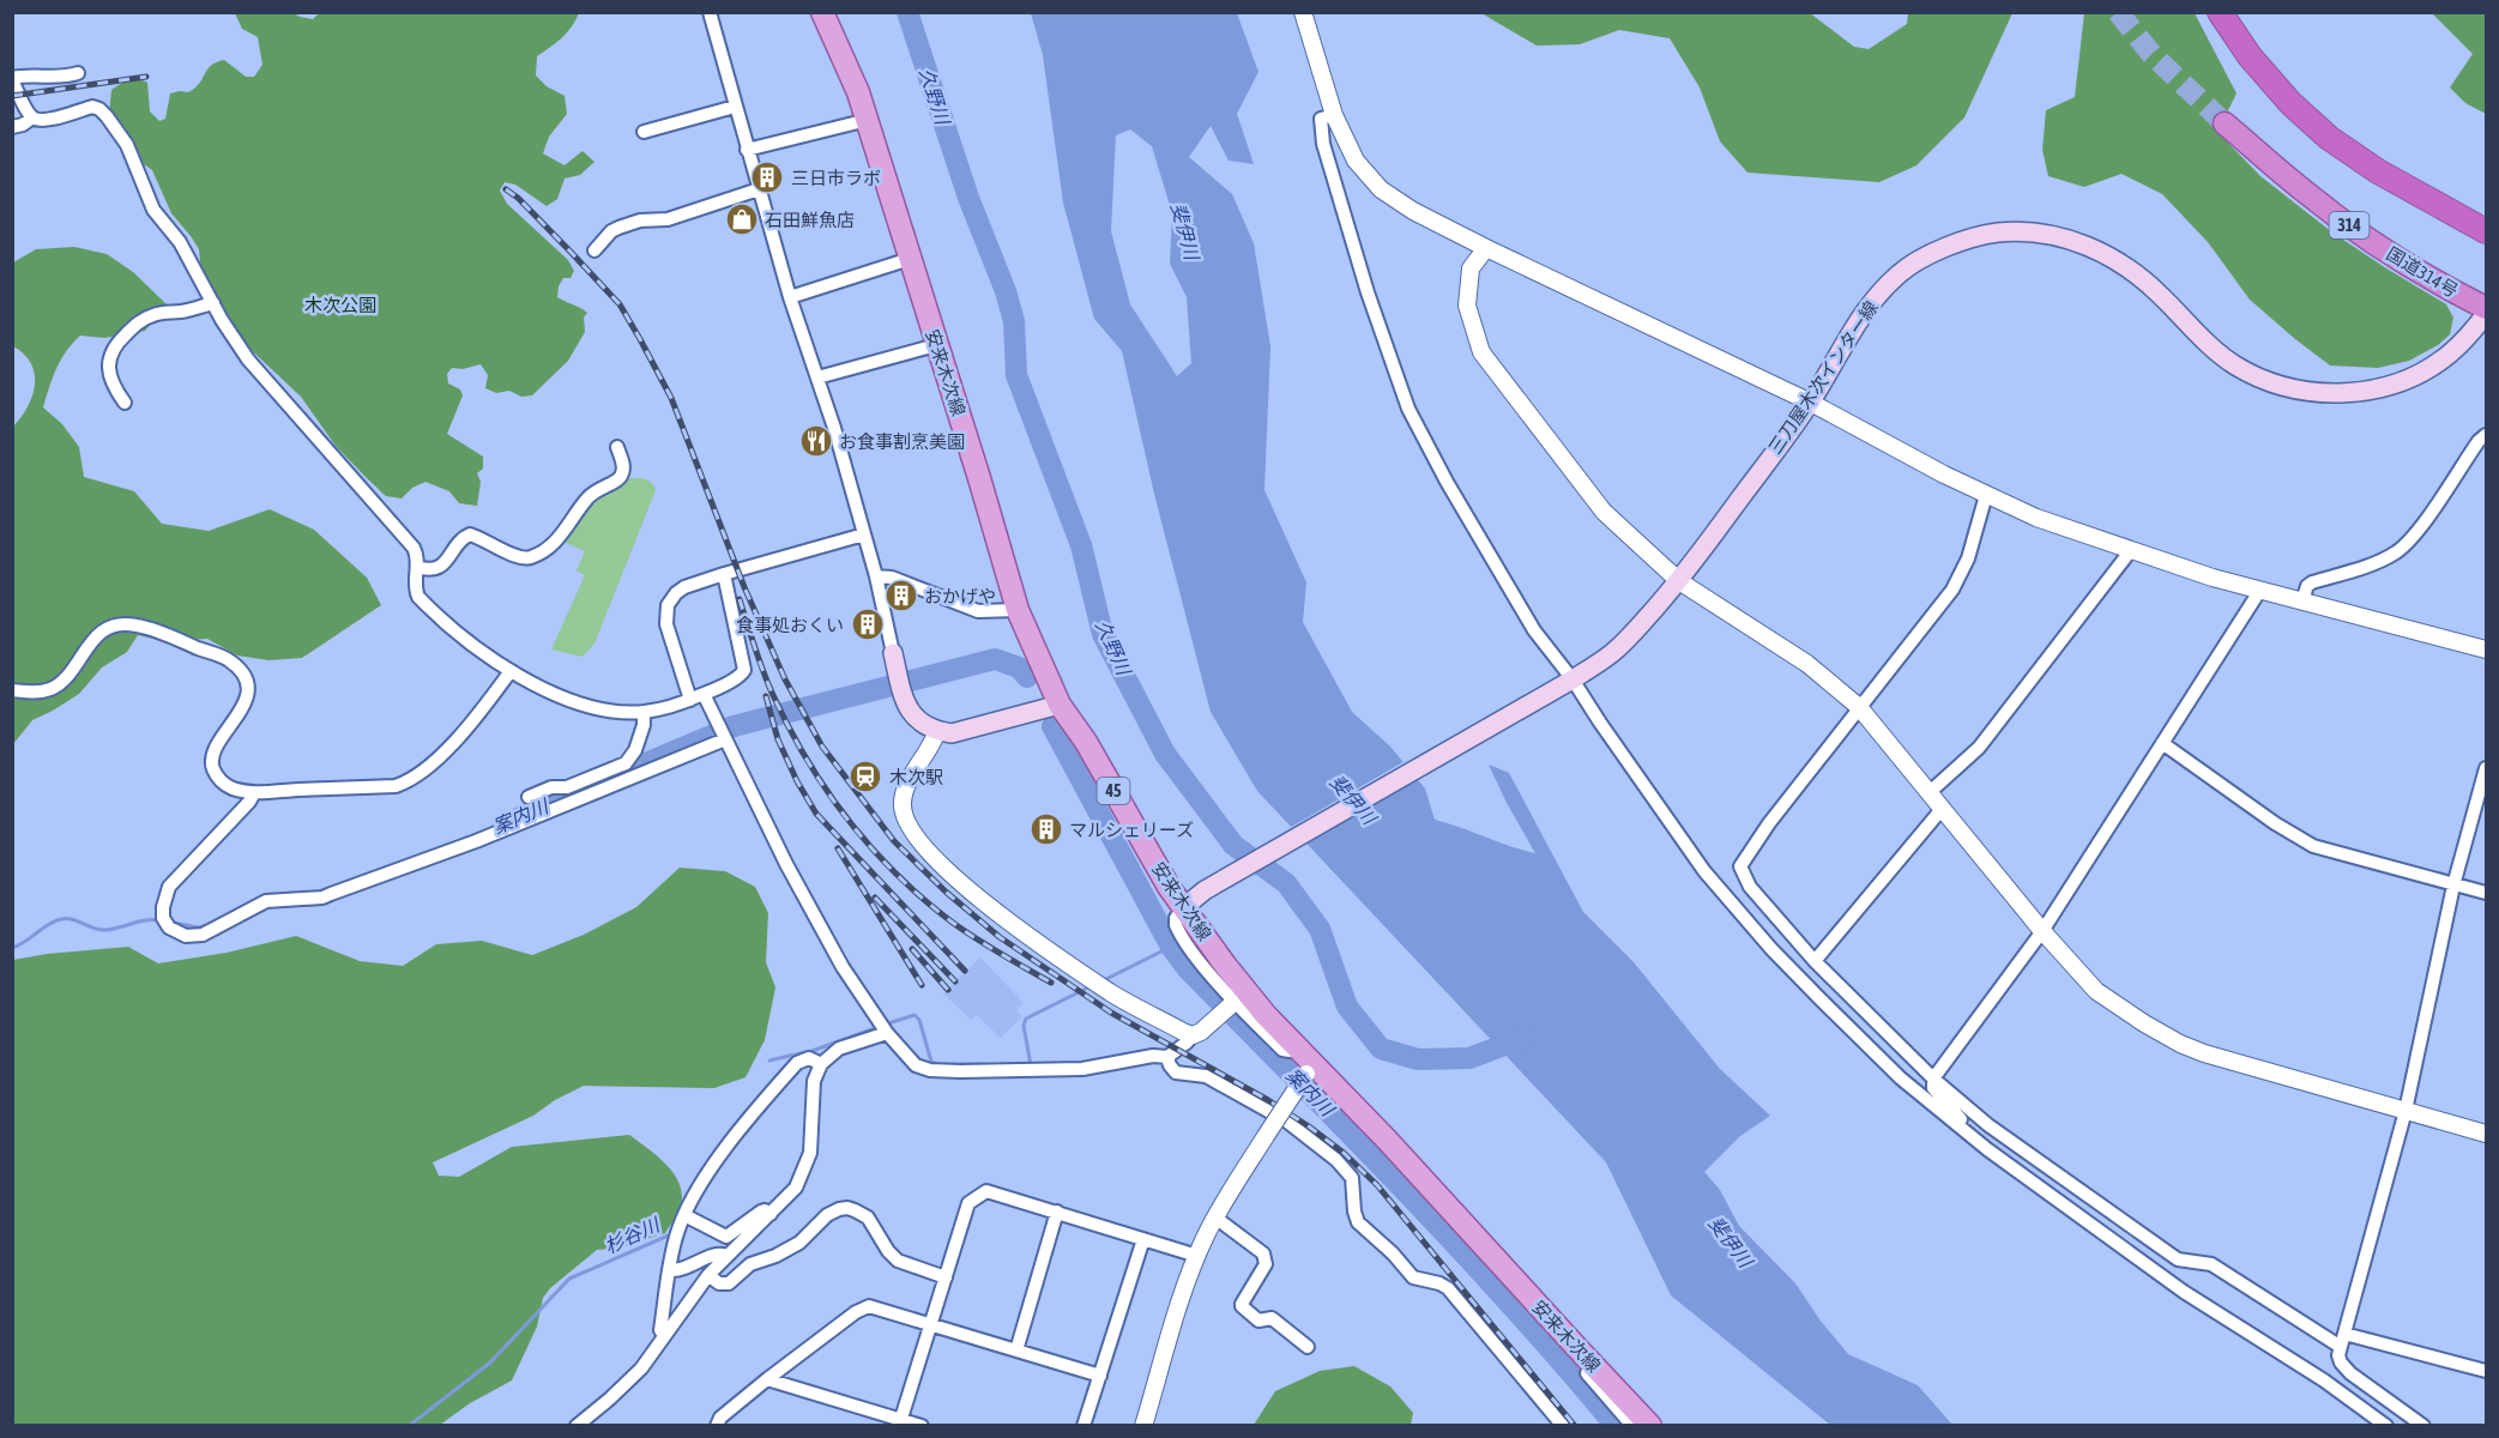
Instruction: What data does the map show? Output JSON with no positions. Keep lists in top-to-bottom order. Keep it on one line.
{"streets":{"highway":["314","国道314号"],"main road":["安来木次線","三刀屋木次インター線","45"]},"crossings":[["安来木次線","三刀屋木次インター線"]],"water":["久野川","斐伊川","案内川","杉谷川"],"parks":["木次公園"],"places":{"building":["三日市ラボ","おかげや","食事処おくい","マルシェリーズ"],"shop":["石田鮮魚店"],"restaurant":["お食事割烹美園"],"station":["木次駅"]}}
